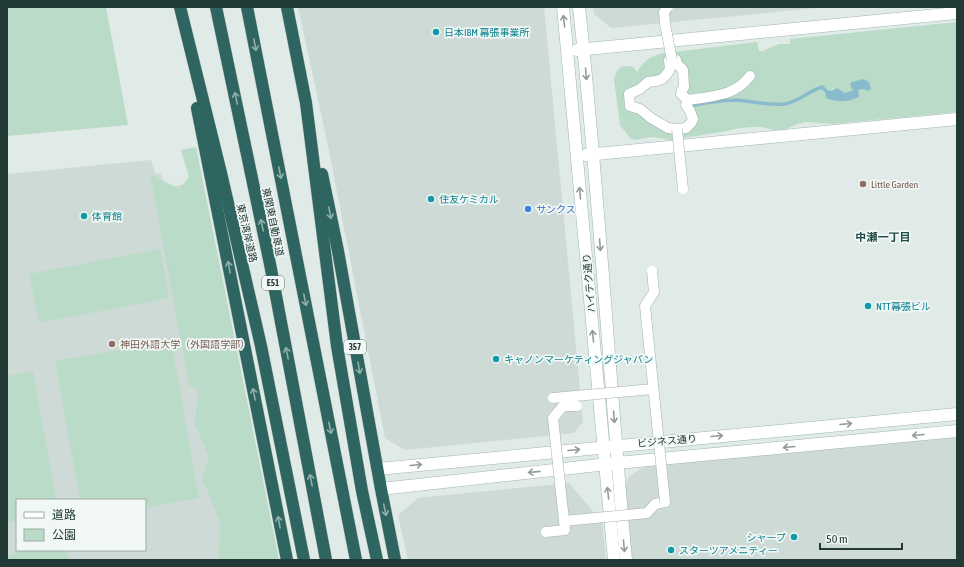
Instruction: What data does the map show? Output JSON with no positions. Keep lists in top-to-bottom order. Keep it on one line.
{"streets":{"highway":["東関東自動車道","東京湾岸道路","E51","357"],"street":["ハイテク通り","ビジネス通り"]},"crossings":[["ハイテク通り","ビジネス通り"],["357","ビジネス通り"]],"districts":["中瀬一丁目"],"places":["日本IBM 幕張事業所","Little Garden","住友ケミカル","サンクス","体育館","NTT幕張ビル","神田外語大学（外国語学部）","キャノンマーケティングジャパン","シャープ","スターツアメニティー"],"legend":["道路","公園"],"scale_bar":"50 m"}
